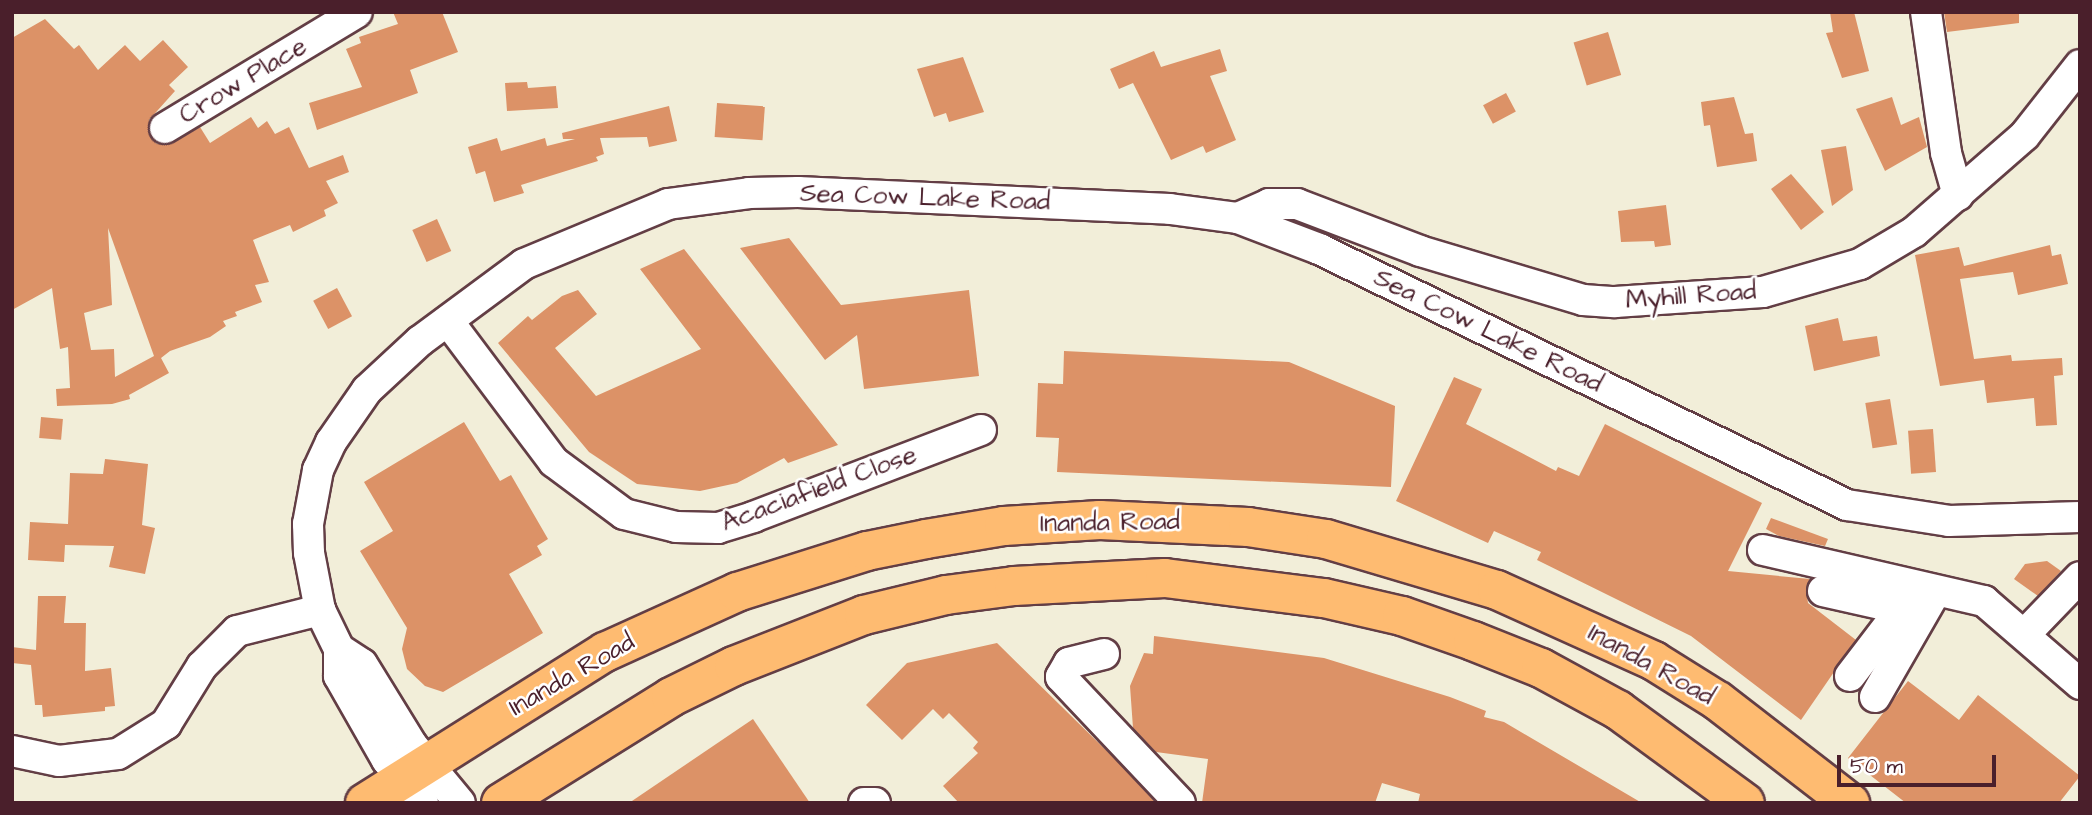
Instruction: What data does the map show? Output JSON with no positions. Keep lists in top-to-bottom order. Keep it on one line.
{"streets":{"main road":["Inanda Road"],"street":["Crow Place","Sea Cow Lake Road","Myhill Road","Acaciafield Close"]},"crossings":[["Sea Cow Lake Road","Myhill Road"],["Sea Cow Lake Road","Acaciafield Close"],["Sea Cow Lake Road","Inanda Road"]],"scale_bar":"50 m"}
